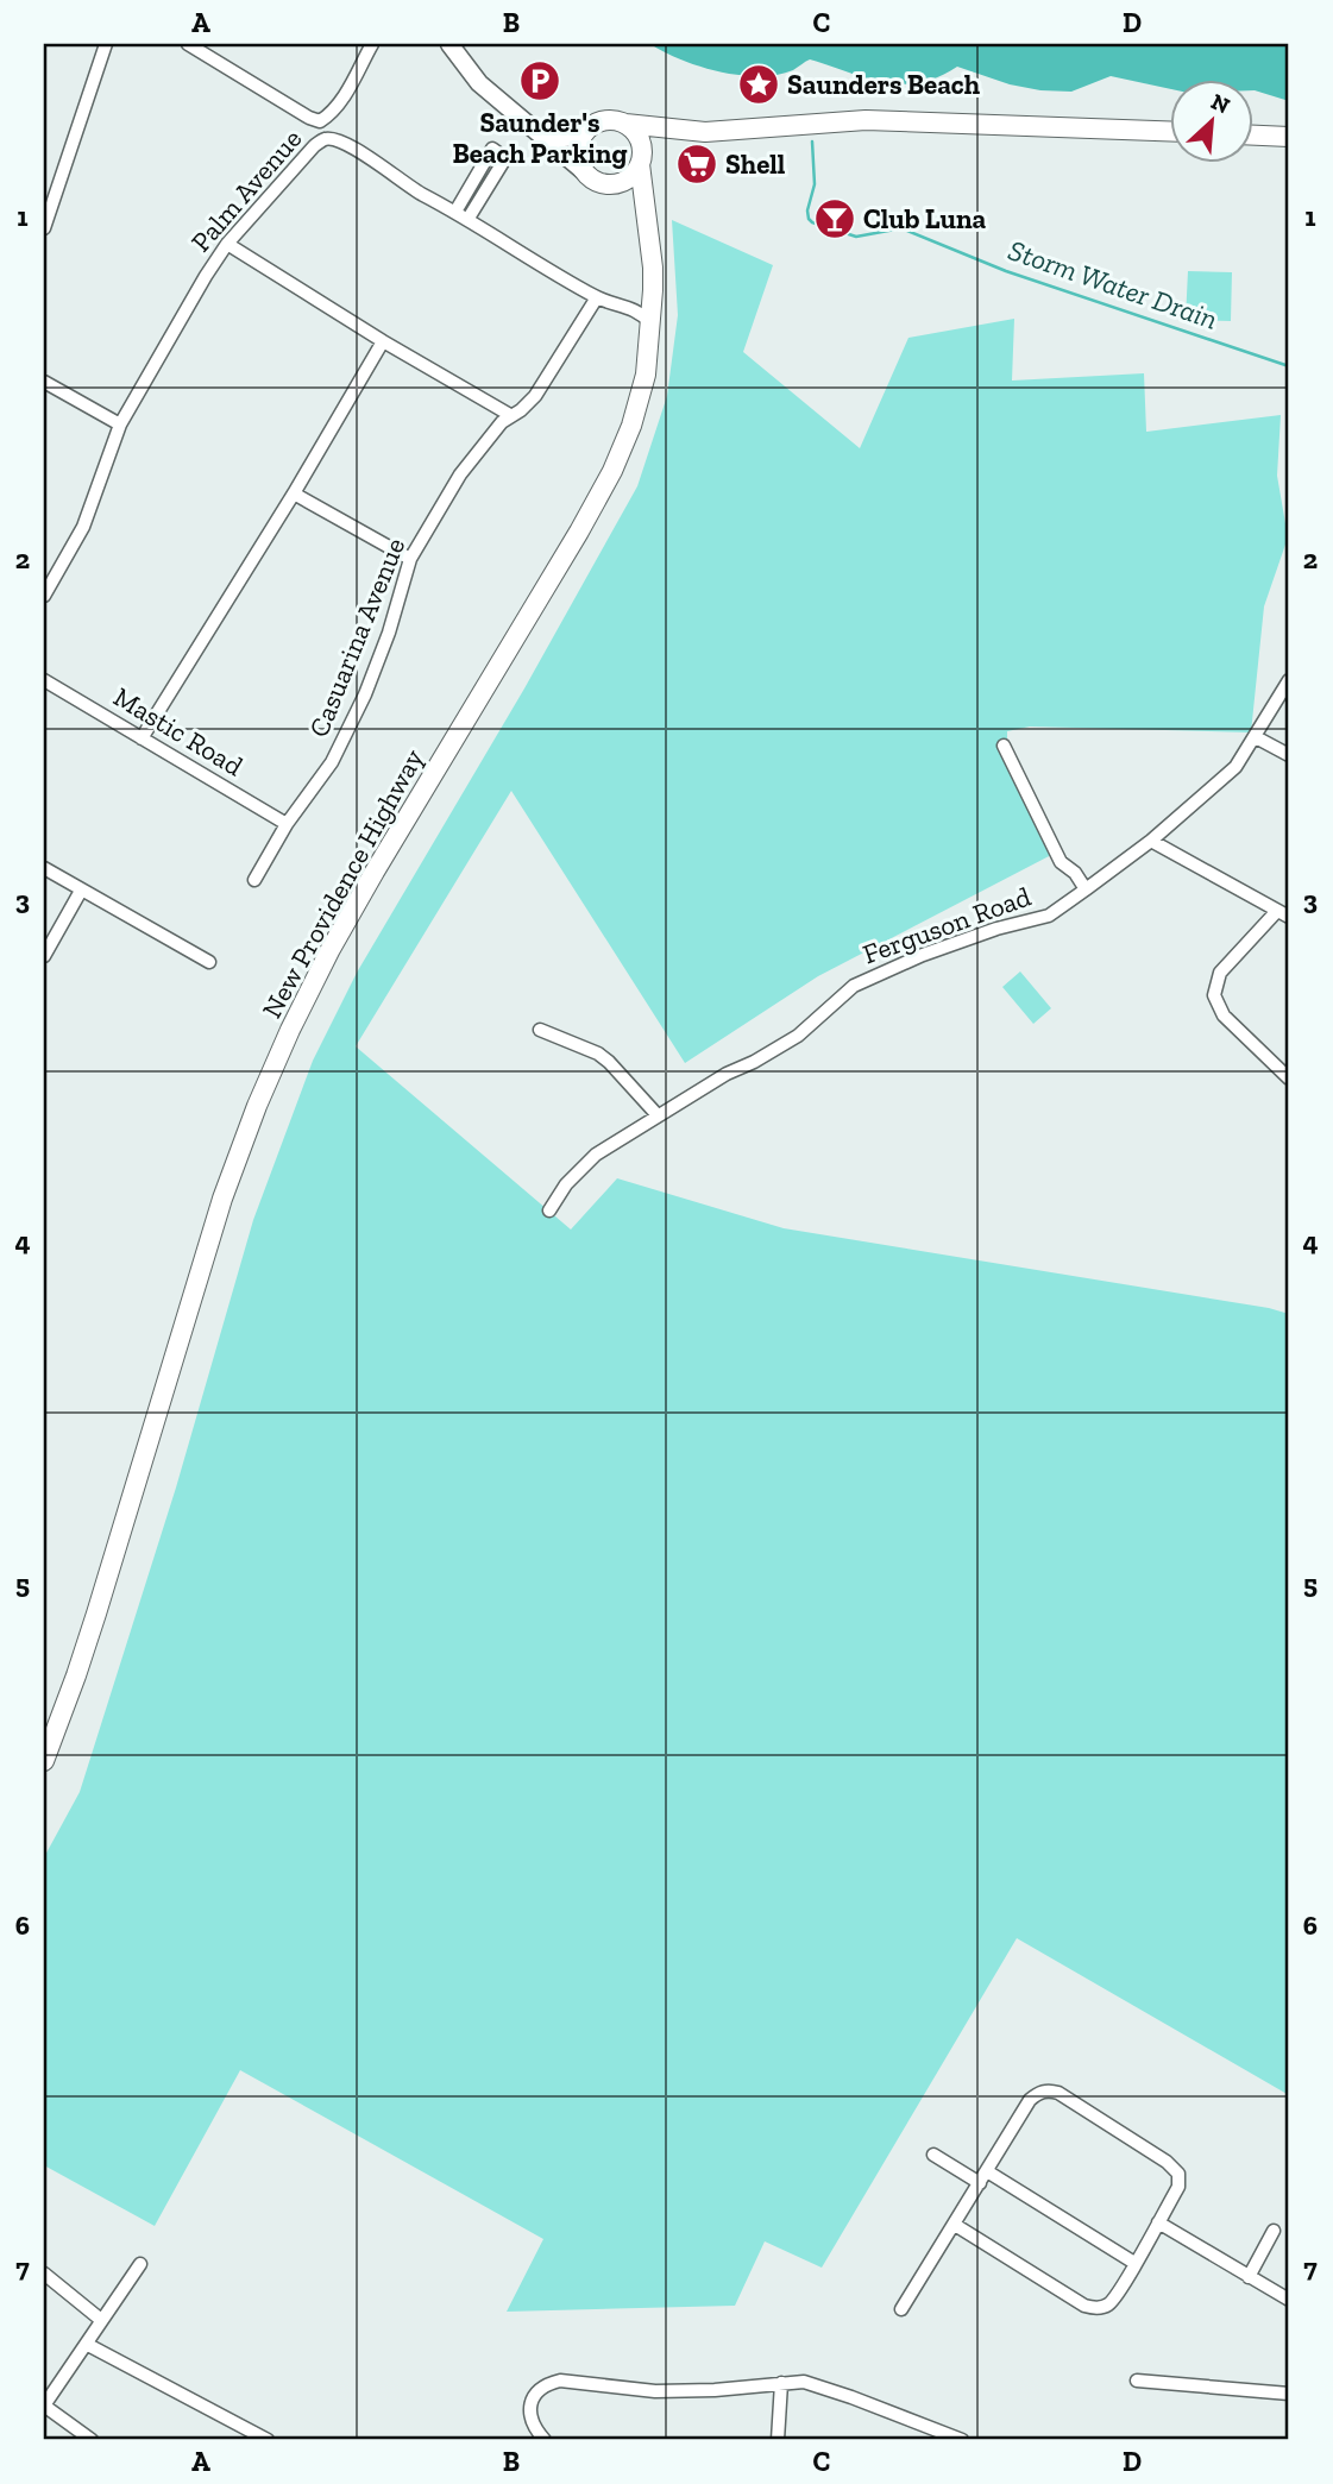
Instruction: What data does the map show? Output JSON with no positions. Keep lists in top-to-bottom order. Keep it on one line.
{"streets":{"highway":["New Providence Highway"],"street":["Palm Avenue","Casuarina Avenue","Mastic Road","Ferguson Road"]},"crossings":[["Palm Avenue","Casuarina Avenue"],["Palm Avenue","New Providence Highway"],["Casuarina Avenue","Mastic Road"]],"water":["Storm Water Drain"],"places":{"parking":["Saunder's Beach Parking"],"place":["Saunders Beach"],"supermarket":["Shell"],"bar":["Club Luna"]},"north":"top right","grid":{"columns":["A","B","C","D"],"rows":["1","2","3","4","5","6","7"]}}
